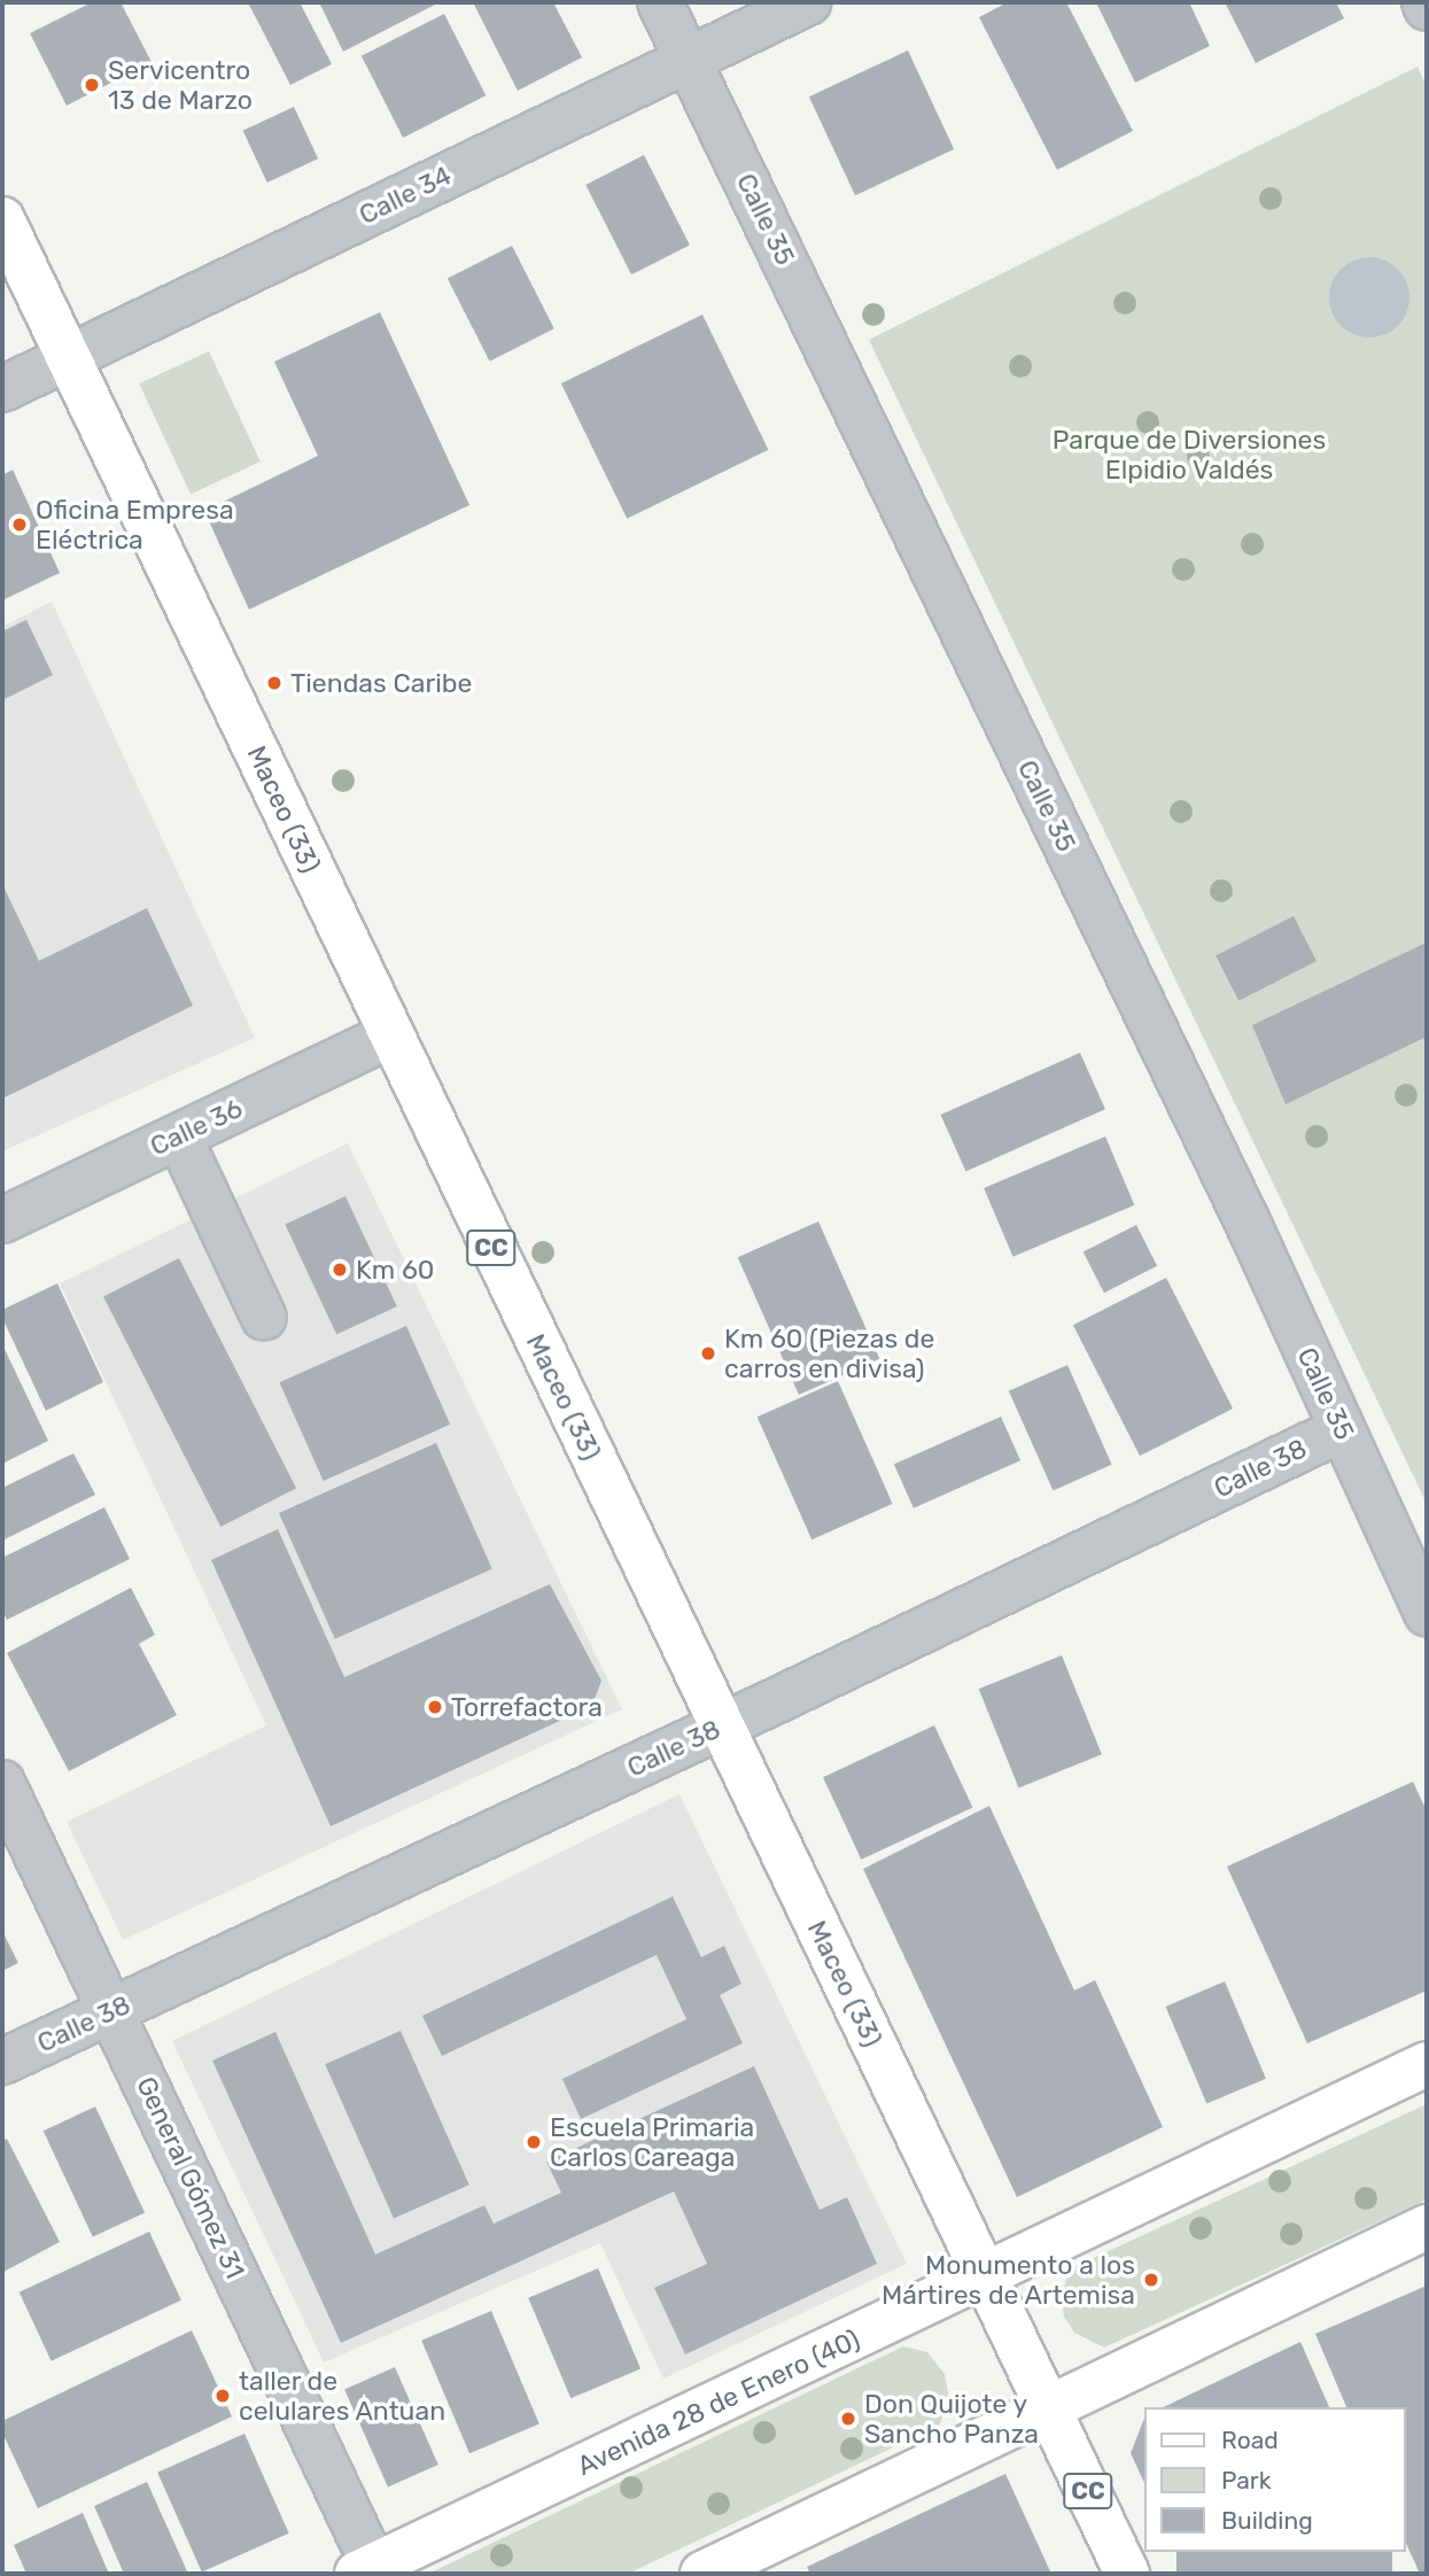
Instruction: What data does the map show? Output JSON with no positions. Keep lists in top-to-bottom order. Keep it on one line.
{"streets":{"main road":["Maceo (33)","CC","Avenida 28 de Enero (40)"],"street":["Calle 34","Calle 35","Calle 36","Calle 38","General Gómez 31"]},"crossings":[["Calle 34","Calle 35"],["Calle 34","Maceo (33)"],["Calle 35","Calle 38"],["Maceo (33)","Calle 36"],["Maceo (33)","Calle 38"],["Maceo (33)","Avenida 28 de Enero (40)"],["Calle 38","General Gómez 31"],["General Gómez 31","Avenida 28 de Enero (40)"]],"parks":["Parque de Diversiones Elpidio Valdés"],"places":["Servicentro 13 de Marzo","Oficina Empresa Eléctrica","Tiendas Caribe","Km 60","Km 60 (Piezas de carros en divisa)","Torrefactora","Escuela Primaria Carlos Careaga","Monumento a los Mártires de Artemisa","taller de celulares Antuan","Don Quijote y Sancho Panza"],"legend":["Road","Park","Building"]}
